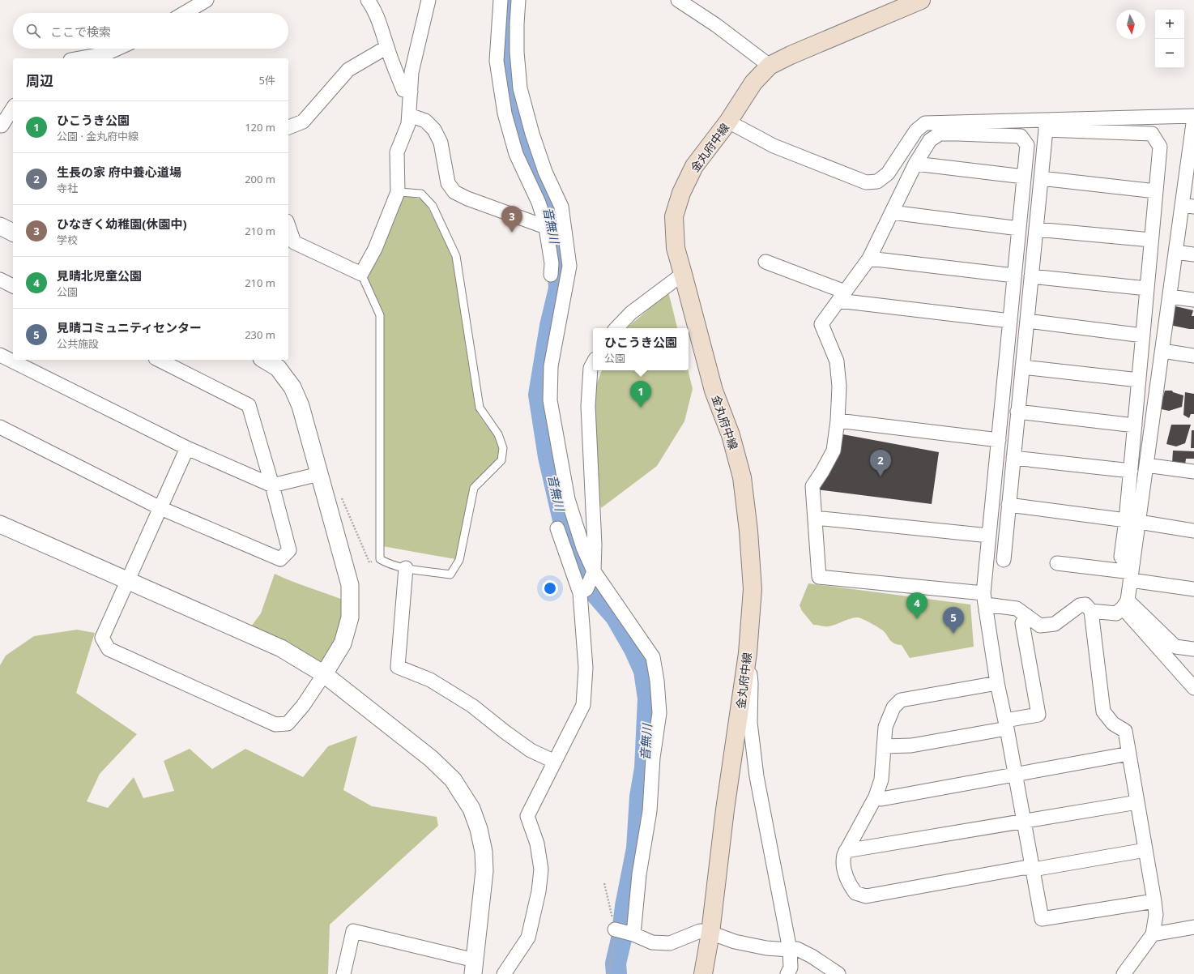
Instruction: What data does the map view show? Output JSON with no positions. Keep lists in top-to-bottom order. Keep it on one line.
{"streets":{"main road":["金丸府中線"]},"water":["音無川"],"north":"bottom","page":{"map_buttons":["+","−"],"search":"ここで検索","heading":["周辺","5件"],"list":[{"mark":"1","name":"ひこうき公園","note":"公園 · 金丸府中線","value":"120 m"},{"mark":"2","name":"生長の家 府中養心道場","note":"寺社","value":"200 m"},{"mark":"3","name":"ひなぎく幼稚園(休園中)","note":"学校","value":"210 m"},{"mark":"4","name":"見晴北児童公園","note":"公園","value":"210 m"},{"mark":"5","name":"見晴コミュニティセンター","note":"公共施設","value":"230 m"}],"pins":["3","1","2","4","5"],"popup":["ひこうき公園","公園"]}}
